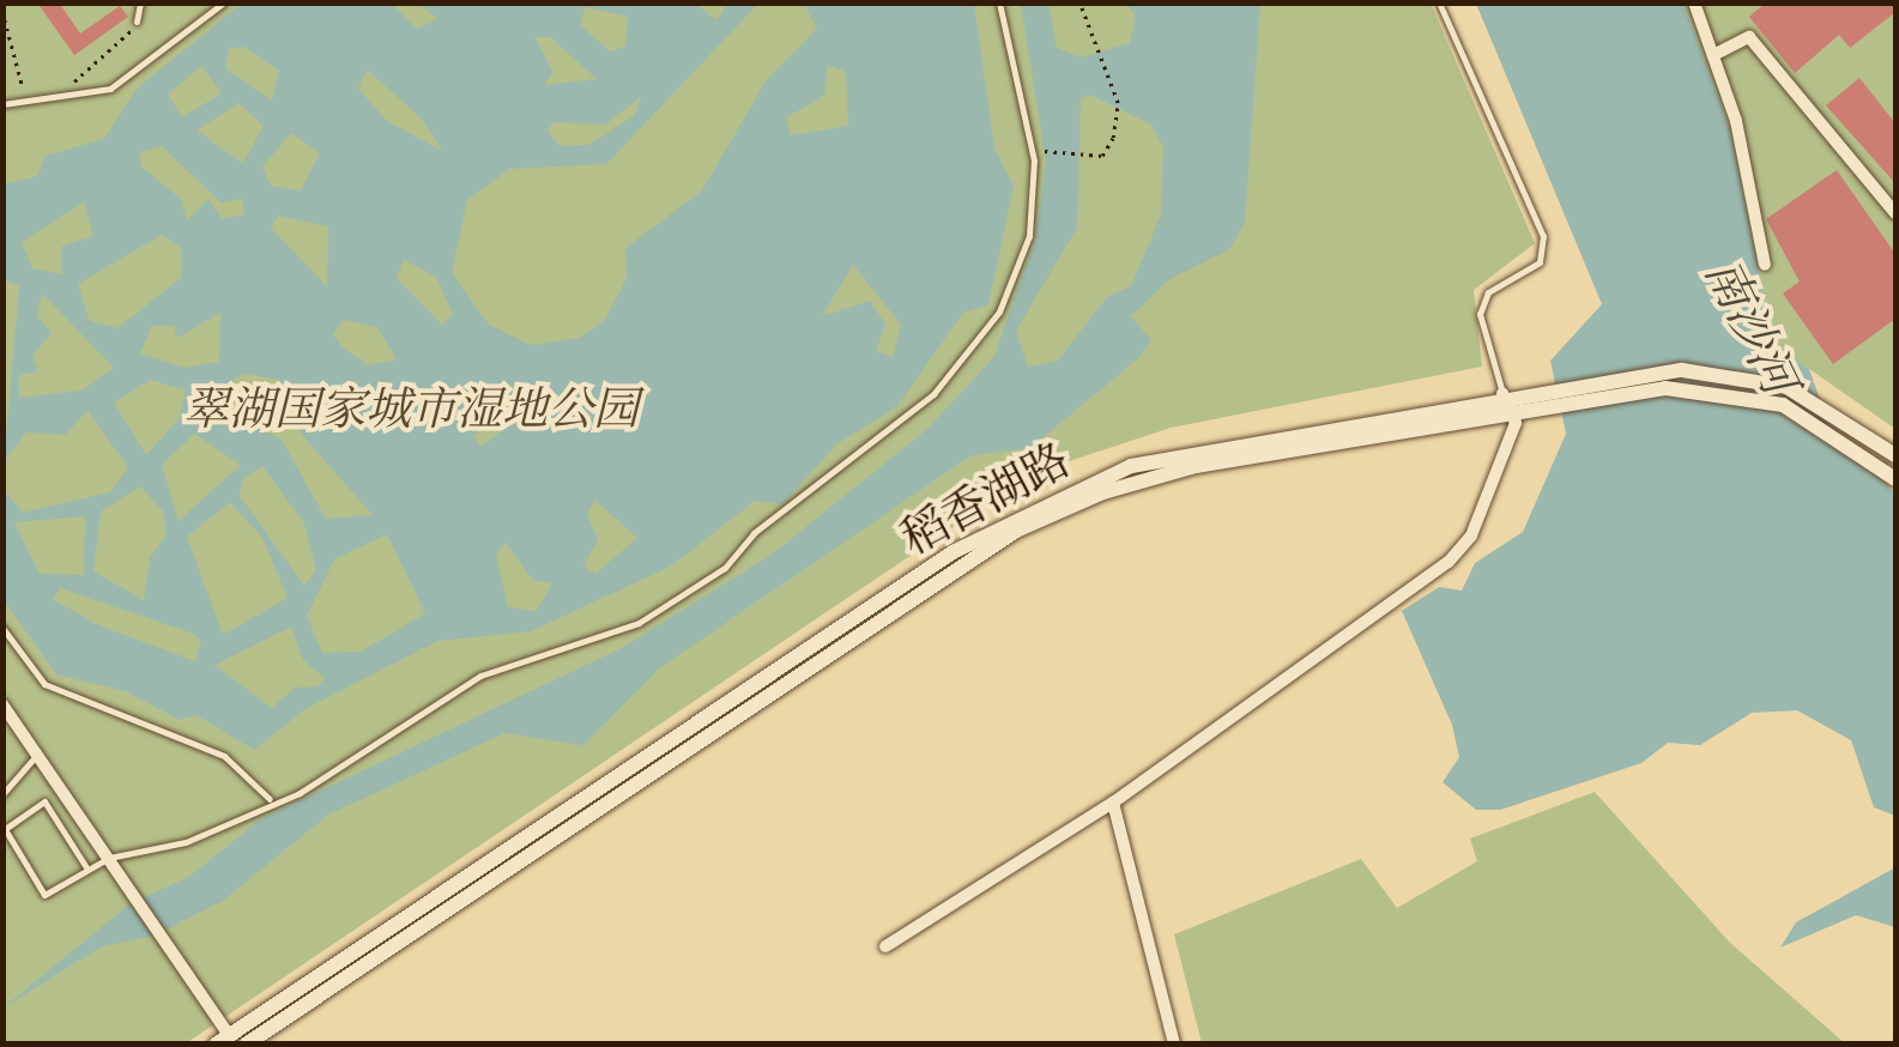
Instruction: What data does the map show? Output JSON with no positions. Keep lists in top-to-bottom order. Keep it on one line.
{"streets":{"street":["稻香湖路"]},"water":["南沙河"],"parks":["翠湖国家城市湿地公园"]}
